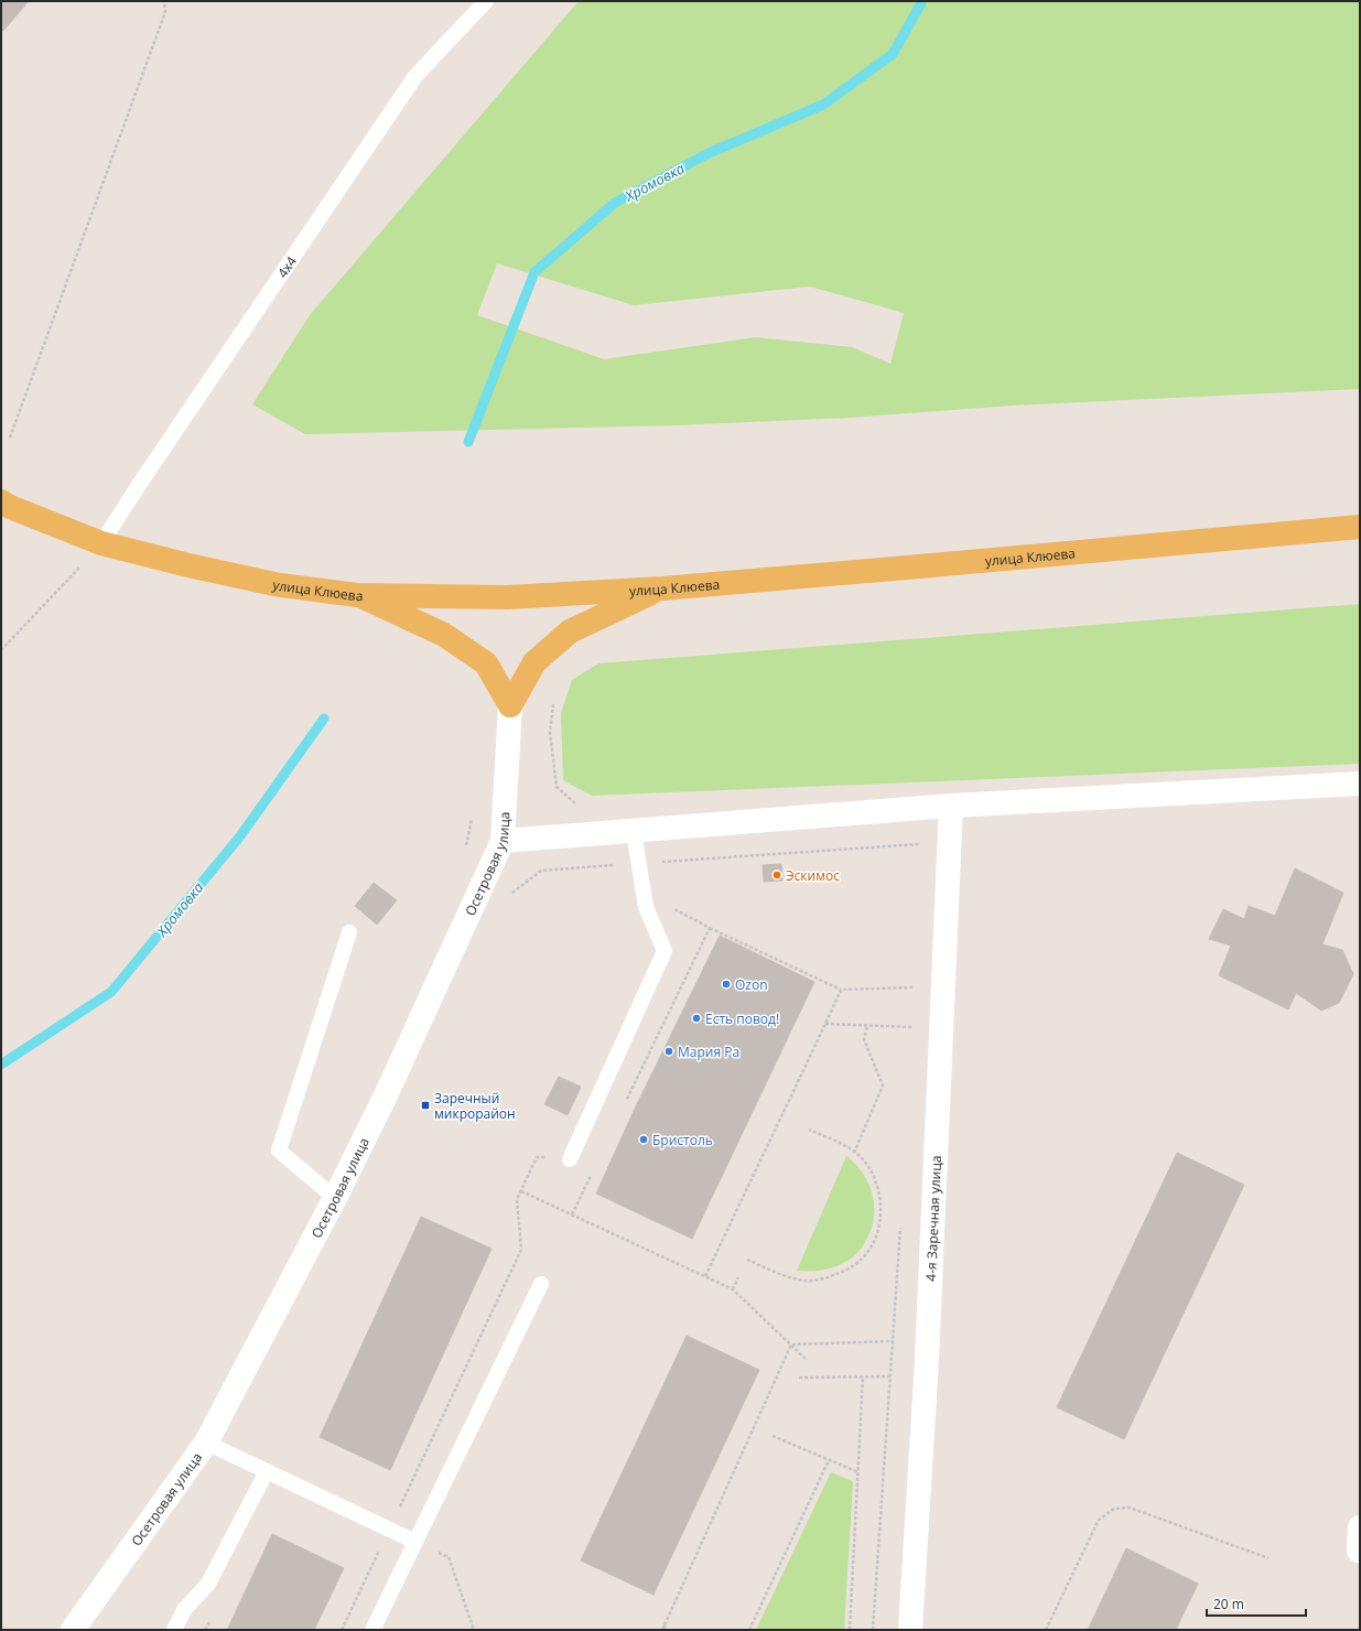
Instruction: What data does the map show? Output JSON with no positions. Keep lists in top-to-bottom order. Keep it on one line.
{"streets":{"main road":["улица Клюева"],"street":["Осетровая улица","4-я Заречная улица"],"lane":["4x4"]},"crossings":[["4x4","улица Клюева"]],"water":["Хромовка"],"places":{"other":["Эскимос","Ozon","Есть повод!","Мария Ра","Бристоль"],"transit":["Заречный микрорайон"]},"scale_bar":"20 m"}
